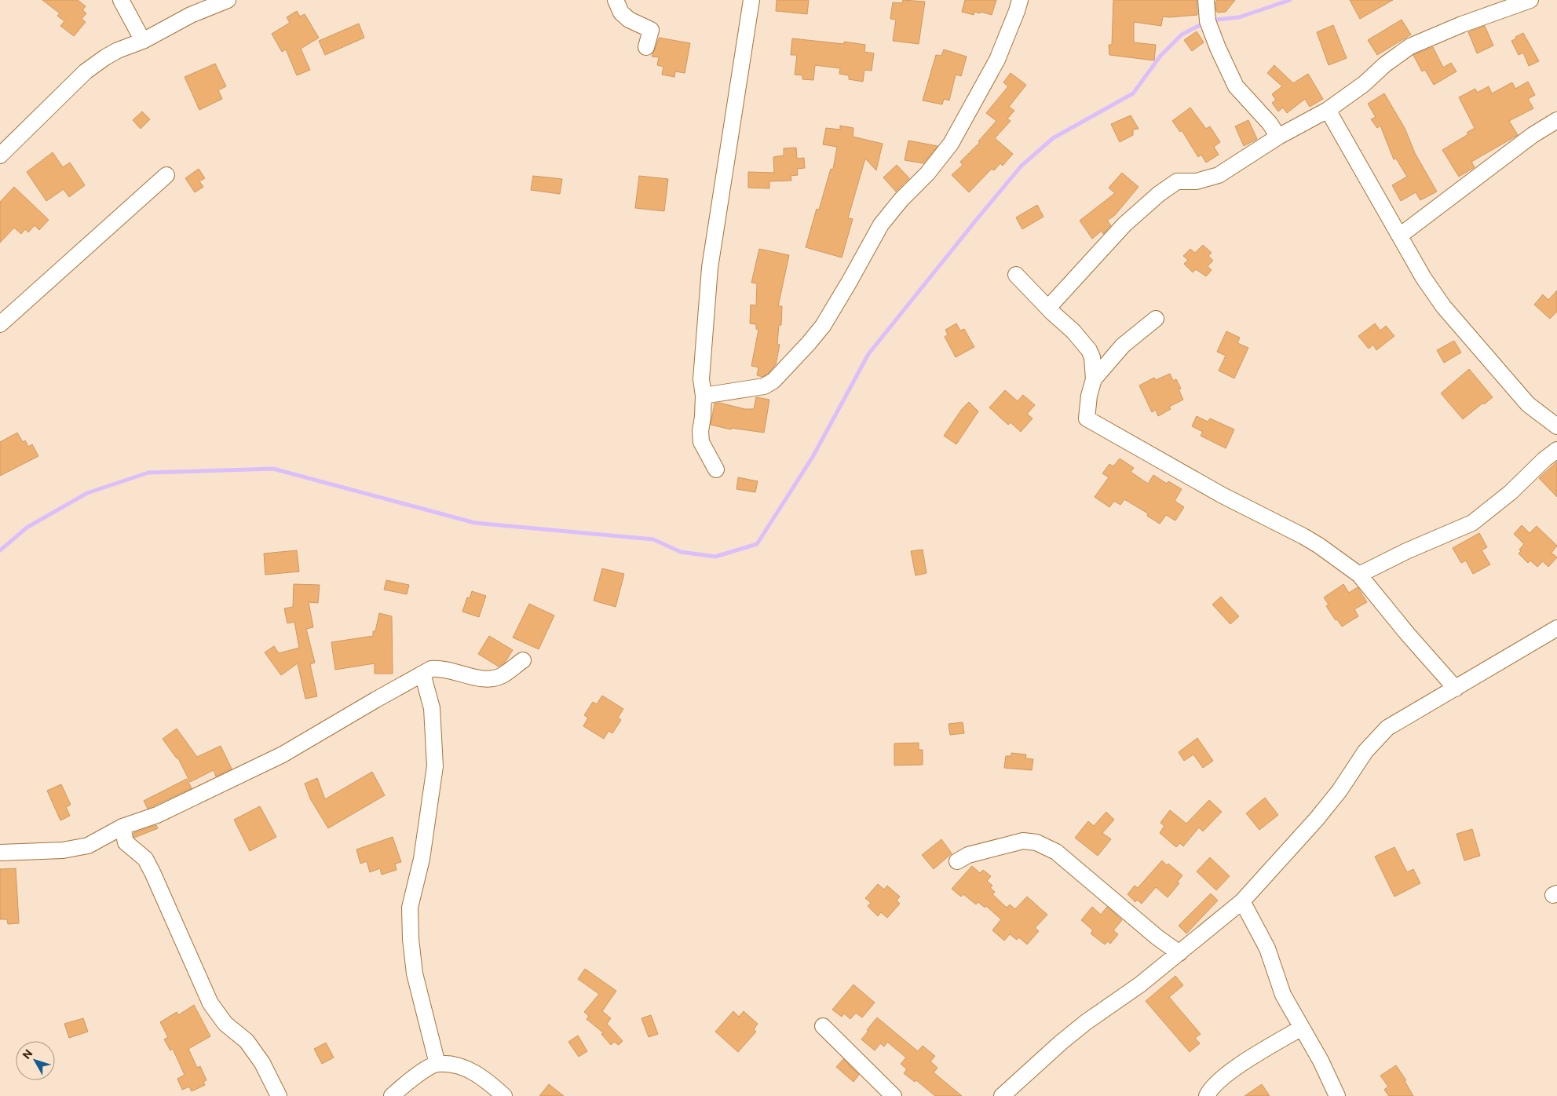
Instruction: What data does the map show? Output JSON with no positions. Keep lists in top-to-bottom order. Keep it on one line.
{"north":"top left"}
